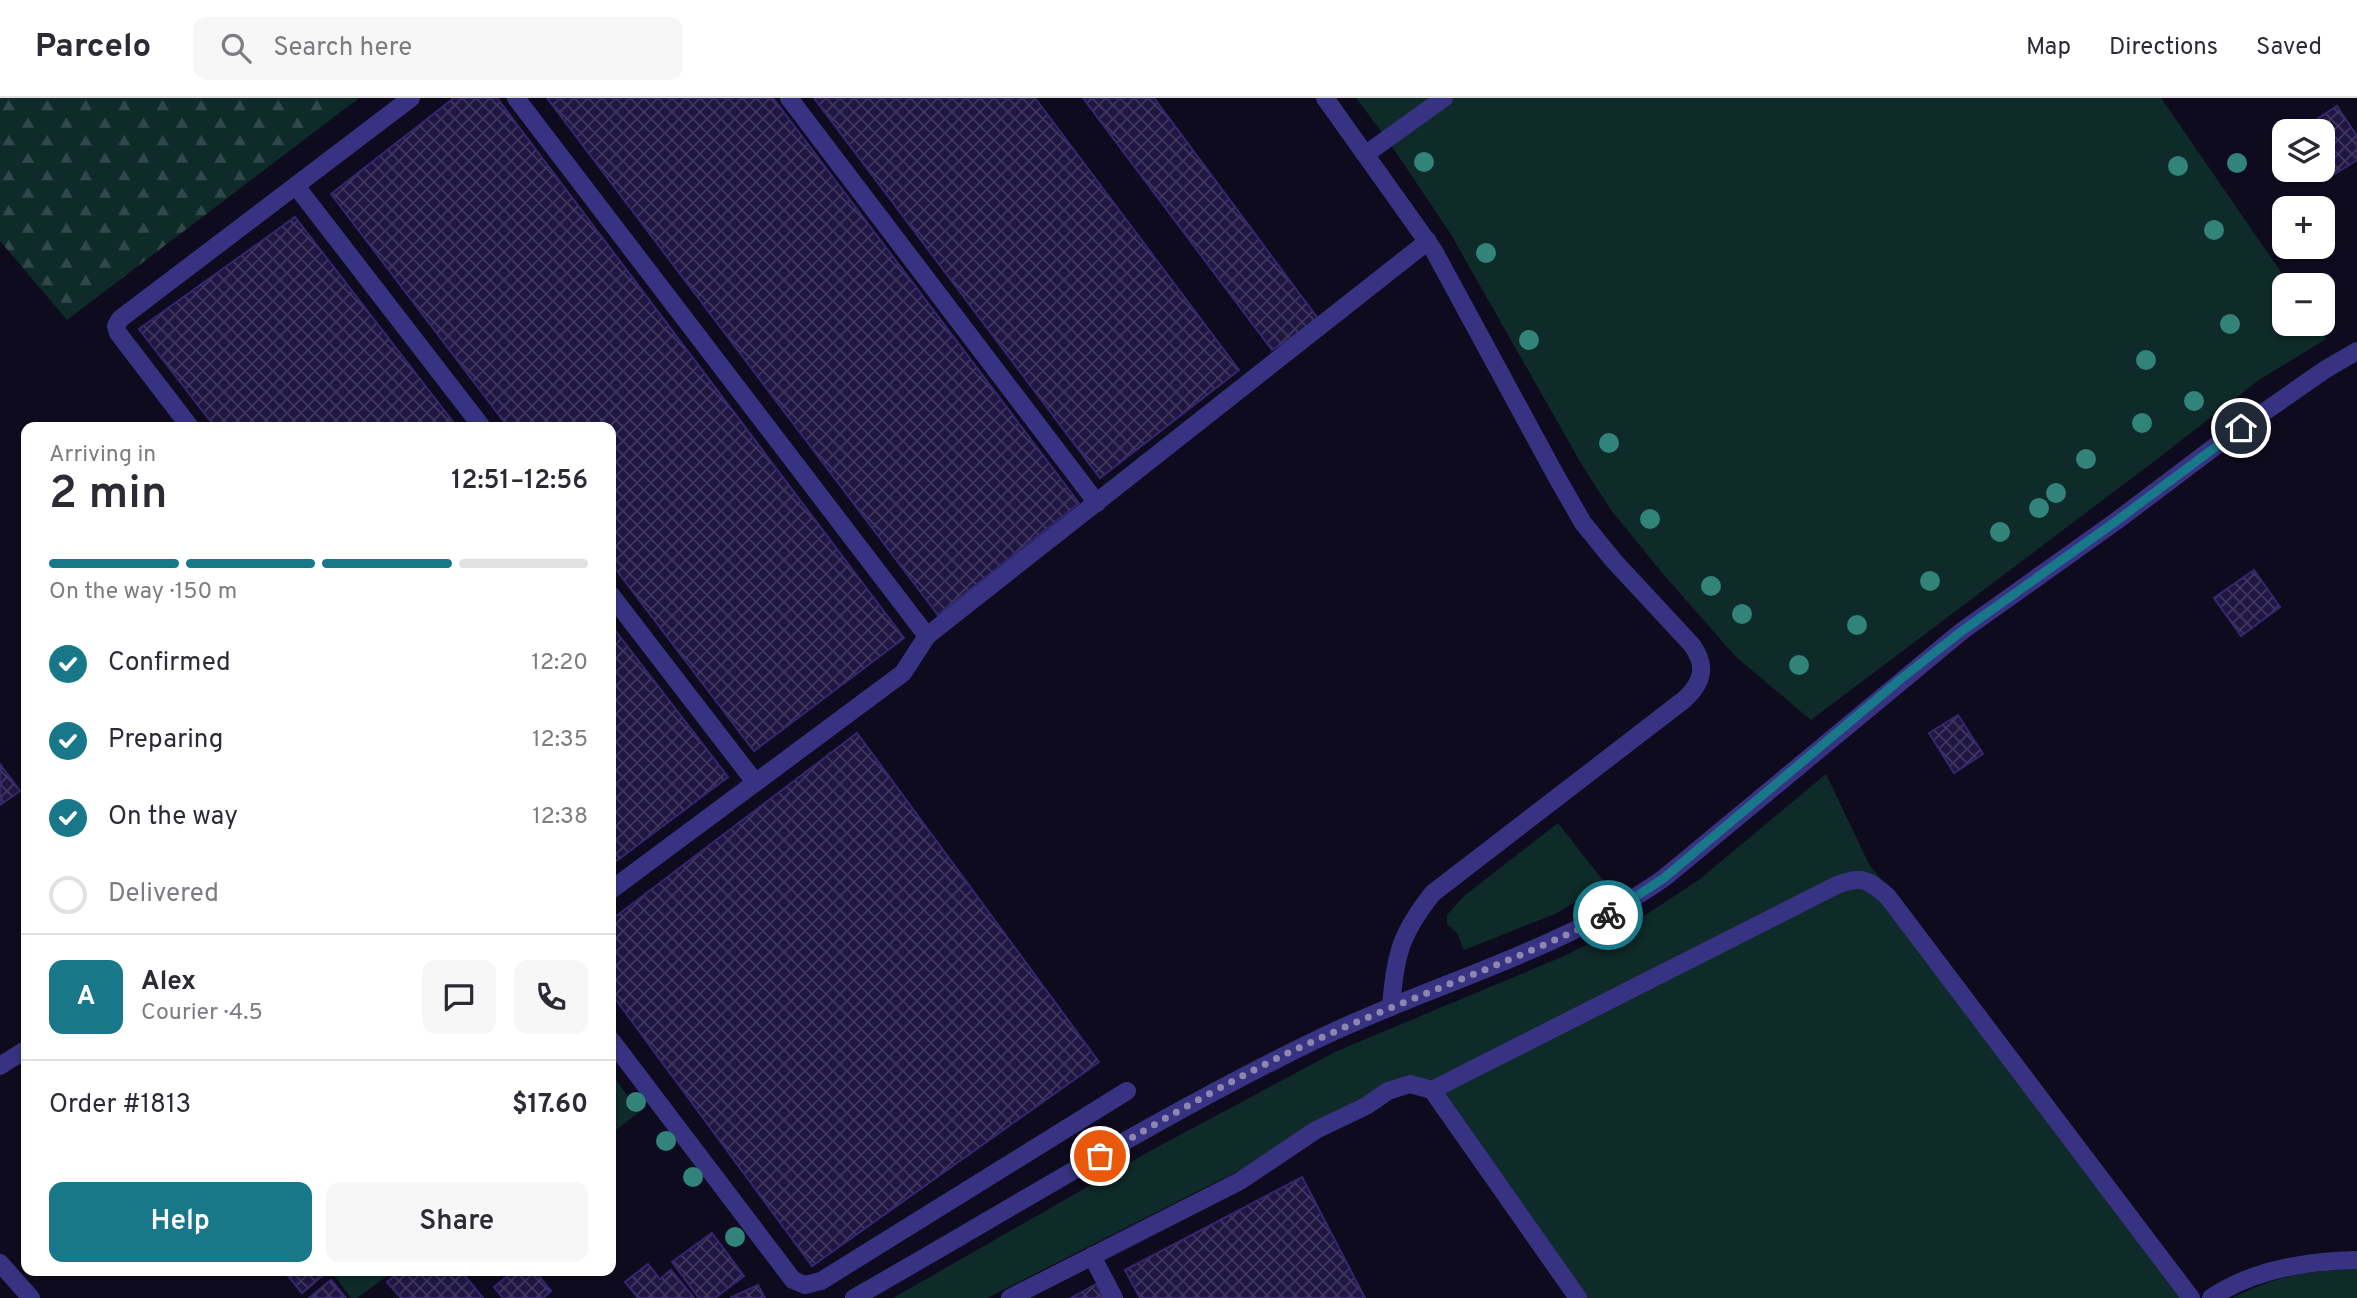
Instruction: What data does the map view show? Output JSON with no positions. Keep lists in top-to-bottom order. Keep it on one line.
{"page":{"header":"Parcelo","search":"Search here","nav":["Map","Directions","Saved"],"map_buttons":["+","−"],"heading":["2 min","Arriving in","12:51–12:56"],"panel":["Alex","Courier · 4.5","Order #1813","$17.60"],"bar":"On the way · 150 m","list":[["Confirmed","12:20"],["Preparing","12:35"],["On the way","12:38"],"Delivered"],"round":"A","buttons":["Help","Share"]}}
